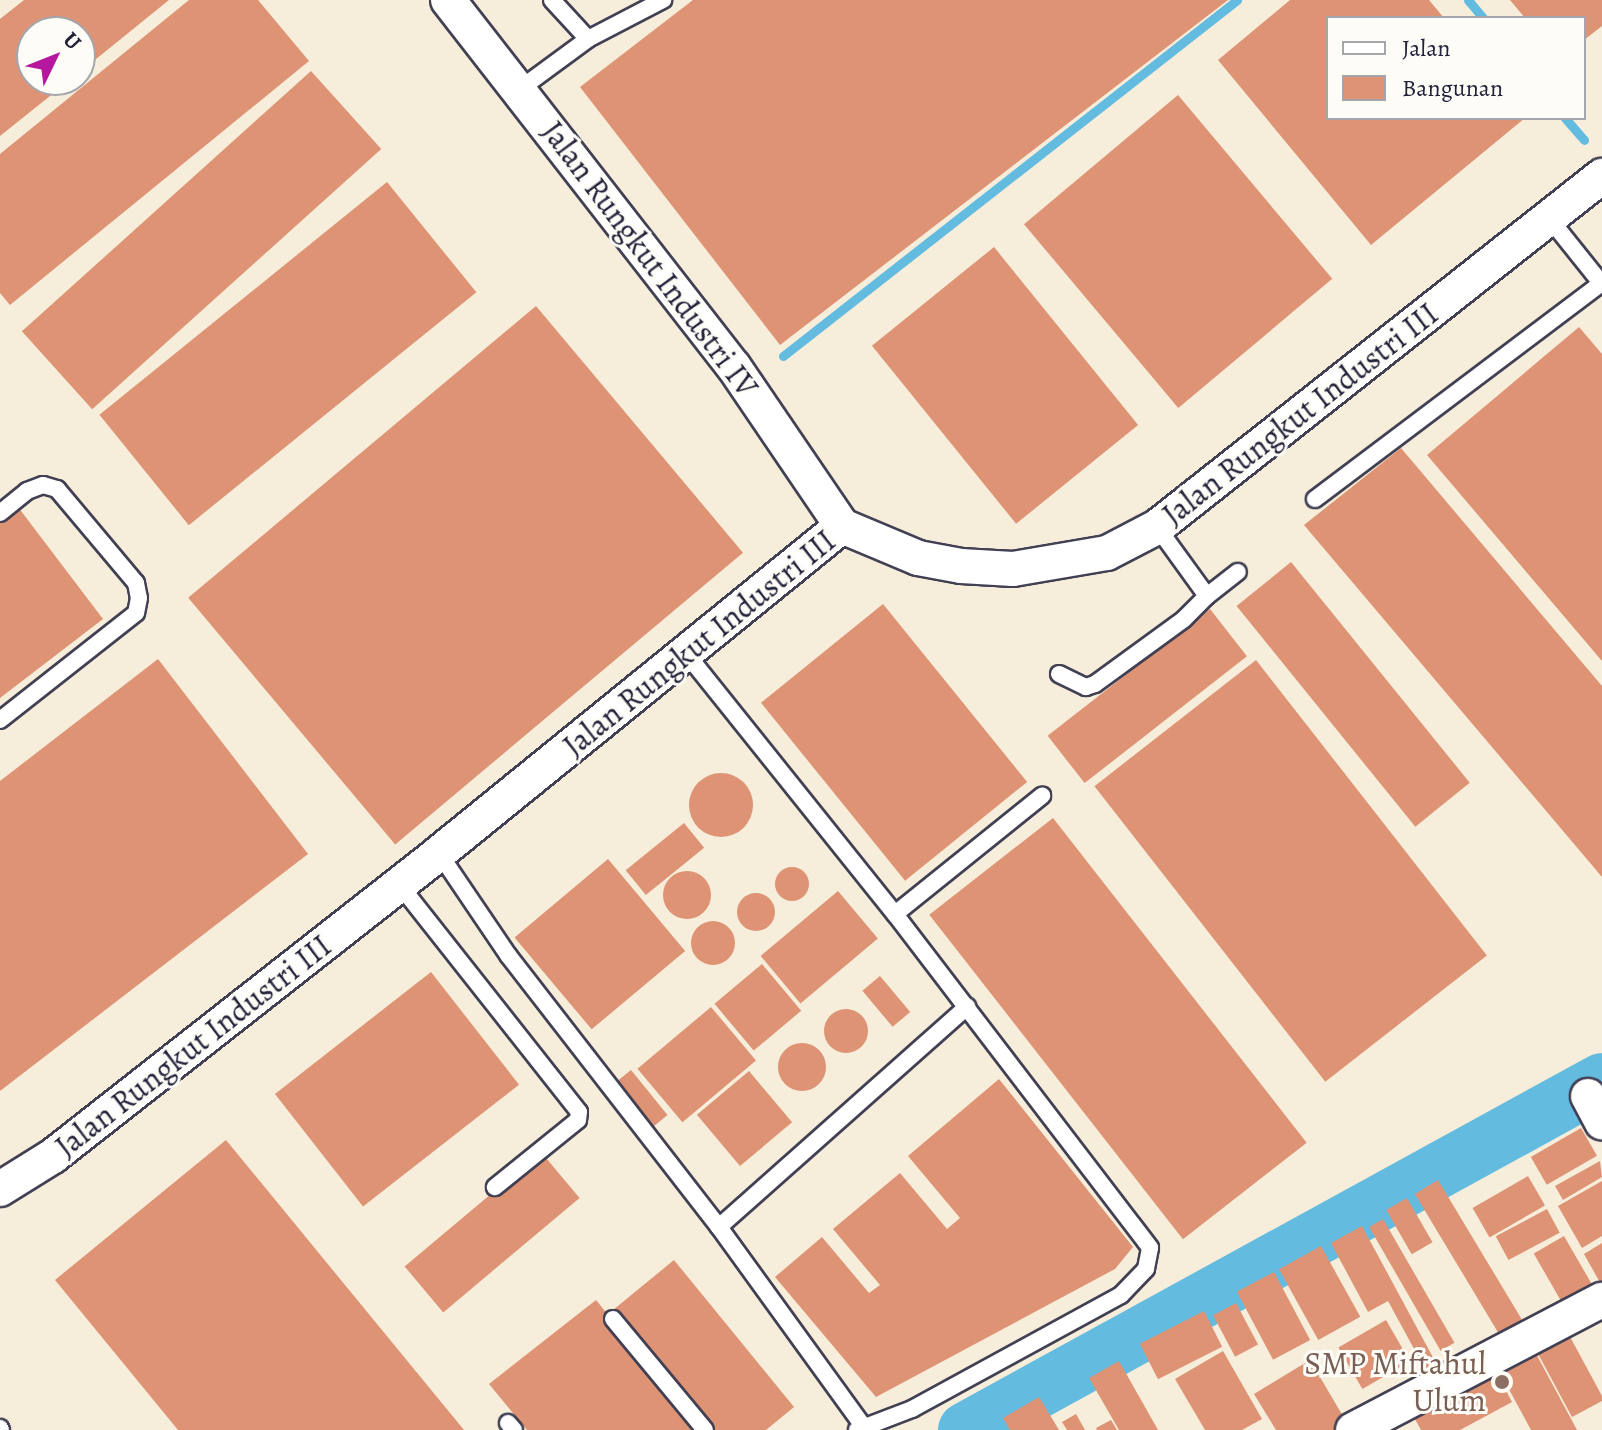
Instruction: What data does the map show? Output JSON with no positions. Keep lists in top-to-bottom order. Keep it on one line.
{"streets":{"street":["Jalan Rungkut Industri IV","Jalan Rungkut Industri III"]},"crossings":[["Jalan Rungkut Industri IV","Jalan Rungkut Industri III"]],"places":["SMP Miftahul Ulum"],"legend":["Jalan","Bangunan"],"north":"top right"}
